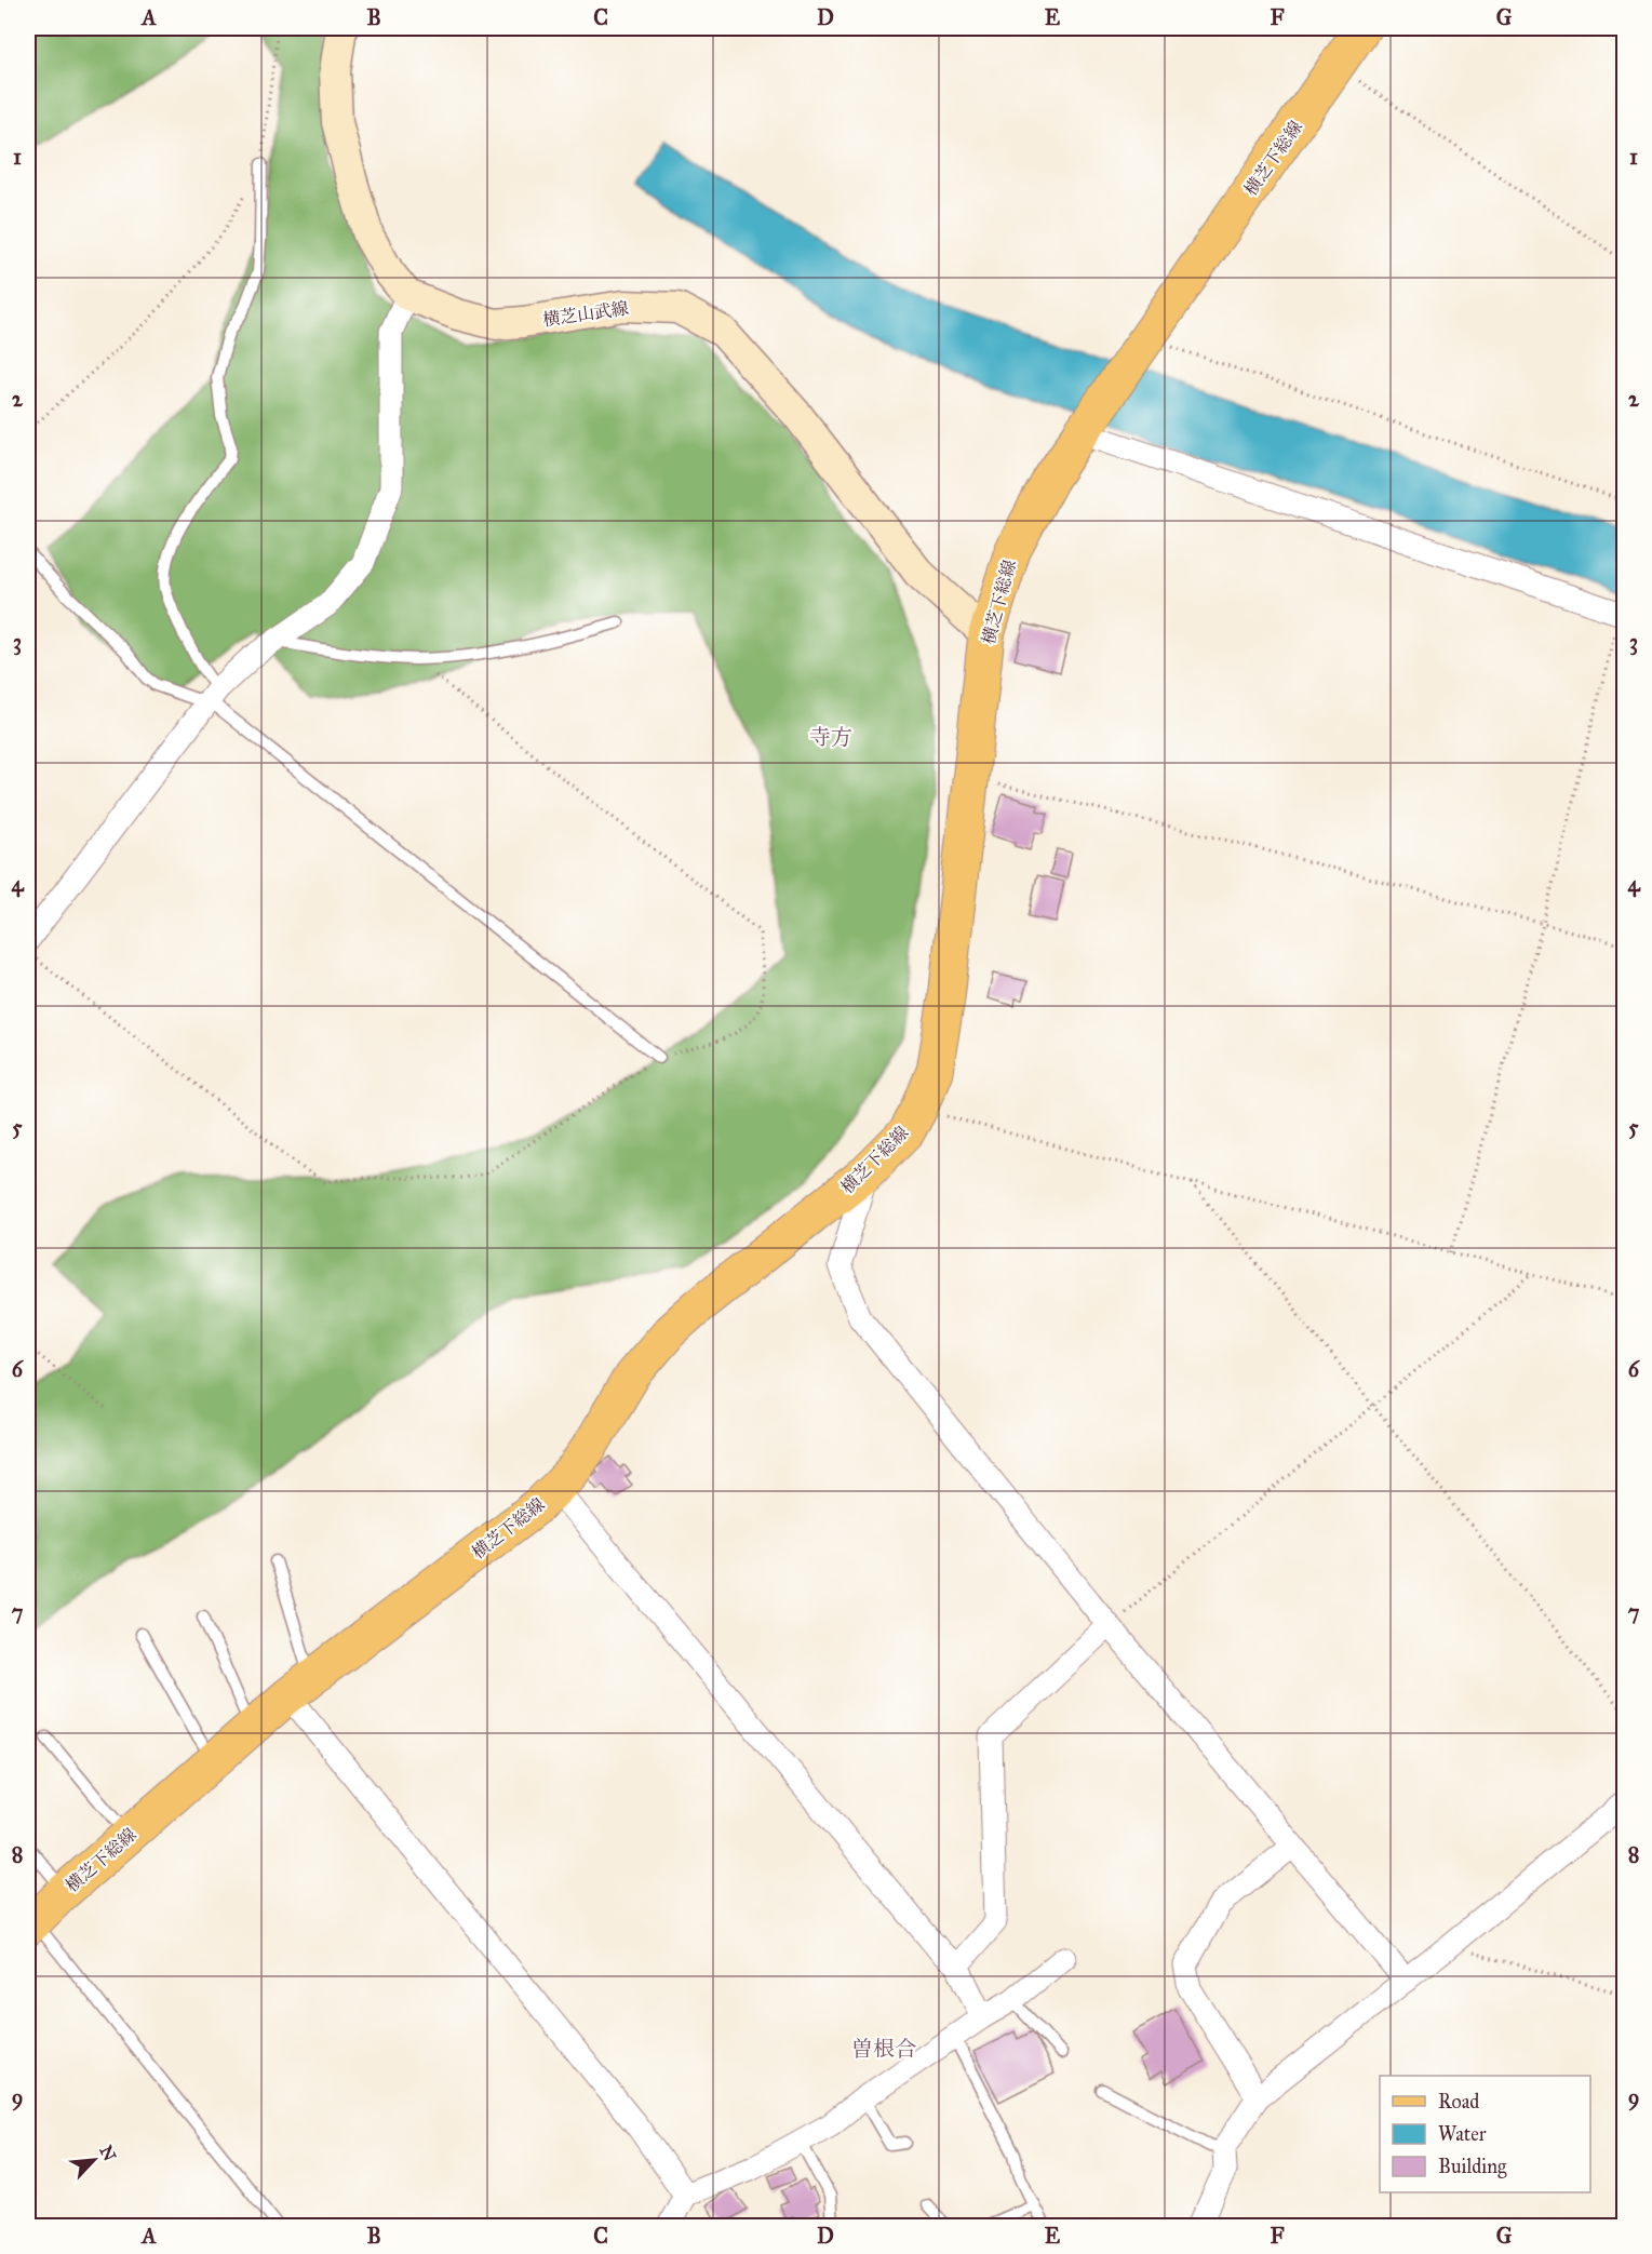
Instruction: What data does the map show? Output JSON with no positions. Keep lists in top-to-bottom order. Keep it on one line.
{"streets":{"main road":["横芝下総線","横芝山武線"]},"crossings":[["横芝下総線","横芝山武線"]],"districts":["寺方","曽根合"],"legend":["Road","Water","Building"],"north":"top right","grid":{"columns":["A","B","C","D","E","F","G"],"rows":["1","2","3","4","5","6","7","8","9"]}}
